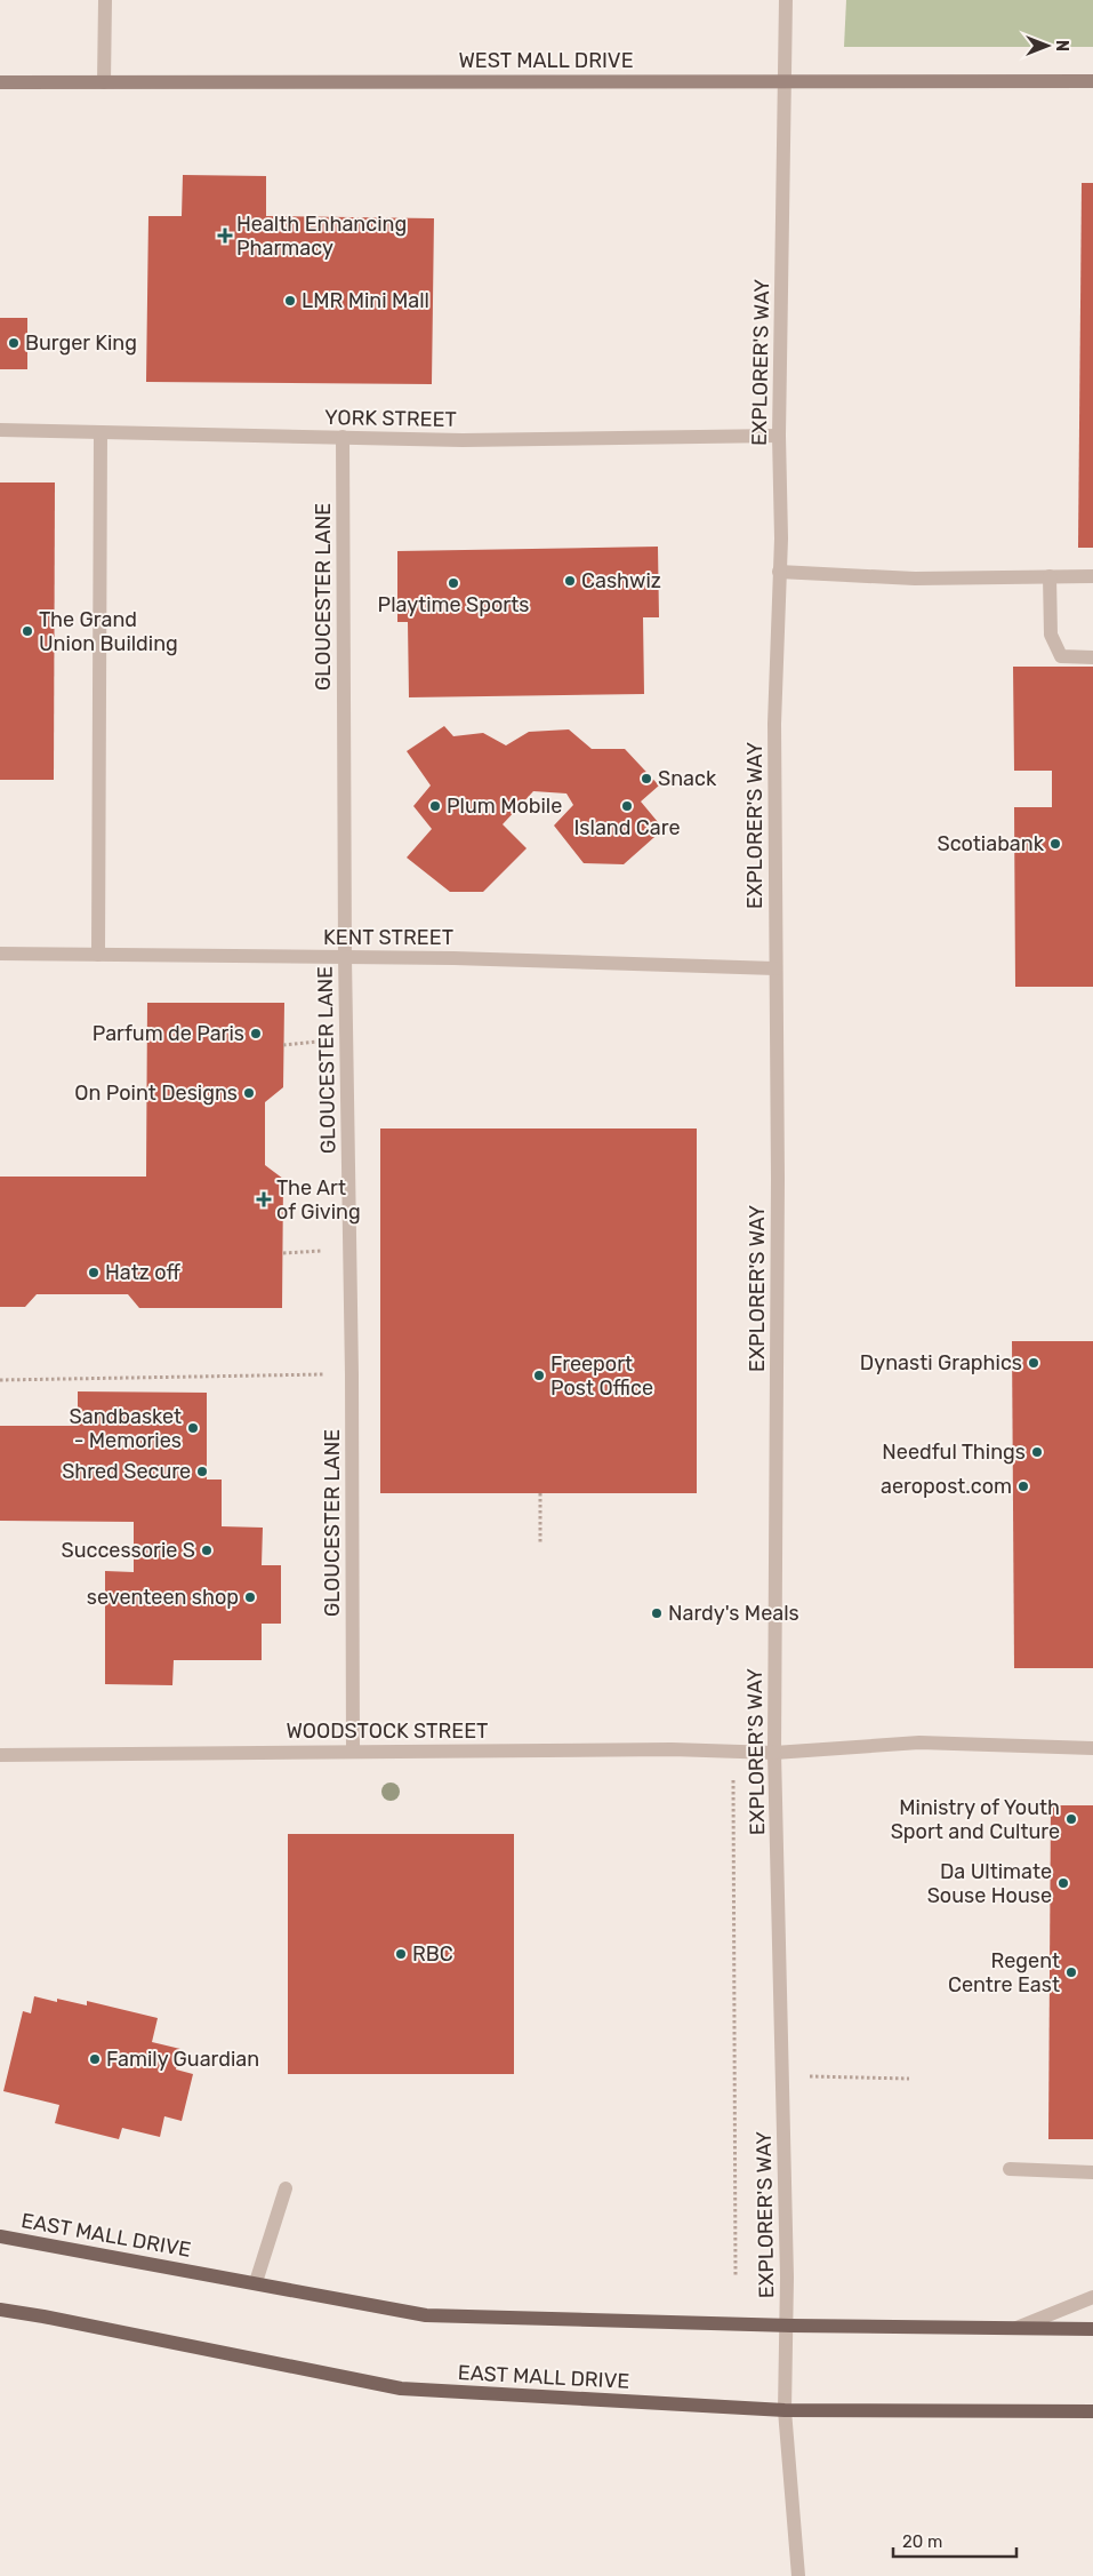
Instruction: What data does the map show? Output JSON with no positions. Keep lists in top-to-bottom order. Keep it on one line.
{"streets":{"main road":["EAST MALL DRIVE"],"street":["WEST MALL DRIVE","EXPLORER'S WAY","YORK STREET","GLOUCESTER LANE","KENT STREET","WOODSTOCK STREET"]},"crossings":[["WEST MALL DRIVE","EXPLORER'S WAY"],["EXPLORER'S WAY","YORK STREET"],["EXPLORER'S WAY","KENT STREET"],["EXPLORER'S WAY","WOODSTOCK STREET"],["EXPLORER'S WAY","EAST MALL DRIVE"],["YORK STREET","GLOUCESTER LANE"],["GLOUCESTER LANE","KENT STREET"],["GLOUCESTER LANE","WOODSTOCK STREET"]],"places":{"health":["Health Enhancing Pharmacy","The Art of Giving"],"other":["LMR Mini Mall","Burger King","Cashwiz","Playtime Sports","The Grand Union Building","Snack","Plum Mobile","Island Care","Scotiabank","Parfum de Paris","On Point Designs","Hatz off","Dynasti Graphics","Freeport Post Office","Sandbasket - Memories","Needful Things","Shred Secure","aeropost.com","Successorie S","seventeen shop","Nardy's Meals","Ministry of Youth Sport and Culture","Da Ultimate Souse House","RBC","Regent Centre East","Family Guardian"]},"scale_bar":"20 m","north":"right"}
